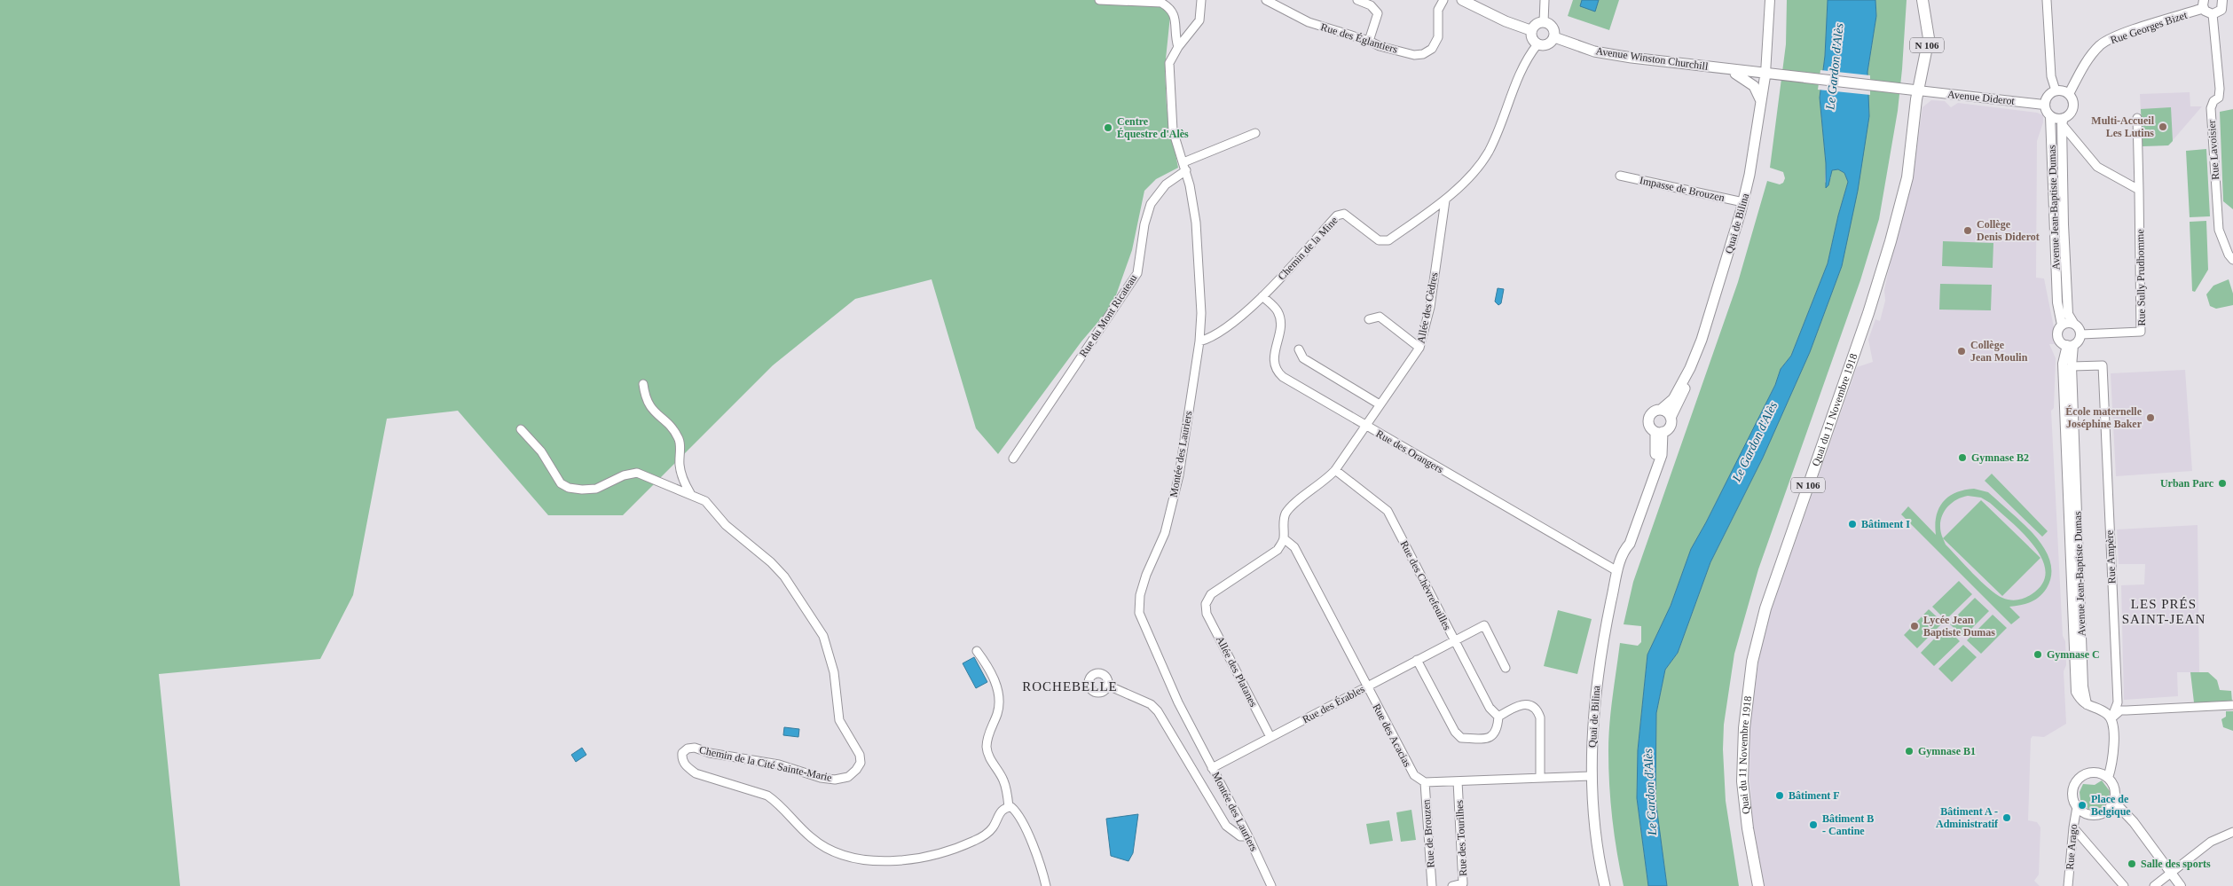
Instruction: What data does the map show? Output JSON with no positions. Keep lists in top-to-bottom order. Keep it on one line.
{"streets":{"main road":["N 106","Avenue Winston Churchill","Quai de Bilina","Quai du 11 Novembre 1918"],"street":["Rue Georges Bizet","Rue des Églantiers","Avenue Diderot","Rue Lavoisier","Impasse de Brouzen","Avenue Jean-Baptiste Dumas","Chemin de la Mine","Rue Sully Prudhomme","Allée des Cèdres","Rue du Mont Ricateau","Rue des Orangers","Montée des Lauriers","Rue Ampère","Rue des Chèvrefeuilles","Allée des Platanes","Rue des Érables","Rue des Acacias","Chemin de la Cité Sainte-Marie","Rue de Brouzen","Rue des Tourilhes","Rue Arago"]},"crossings":[["Rue Georges Bizet","Avenue Diderot"],["Rue Georges Bizet","Avenue Jean-Baptiste Dumas"],["N 106","Avenue Winston Churchill"],["N 106","Avenue Diderot"],["N 106","Quai du 11 Novembre 1918"],["Avenue Winston Churchill","Avenue Diderot"],["Avenue Winston Churchill","Quai de Bilina"],["Avenue Winston Churchill","Chemin de la Mine"],["Avenue Winston Churchill","Quai du 11 Novembre 1918"],["Avenue Diderot","Avenue Jean-Baptiste Dumas"],["Avenue Diderot","Quai du 11 Novembre 1918"],["Impasse de Brouzen","Quai de Bilina"],["Avenue Jean-Baptiste Dumas","Rue Sully Prudhomme"],["Avenue Jean-Baptiste Dumas","Rue Ampère"],["Quai de Bilina","Rue des Orangers"],["Chemin de la Mine","Allée des Cèdres"],["Chemin de la Mine","Rue des Orangers"],["Chemin de la Mine","Montée des Lauriers"],["Allée des Cèdres","Rue des Orangers"],["Allée des Cèdres","Rue des Chèvrefeuilles"],["Allée des Cèdres","Allée des Platanes"],["Allée des Cèdres","Rue des Acacias"],["Rue du Mont Ricateau","Montée des Lauriers"],["Montée des Lauriers","Rue des Érables"],["Rue Ampère","Rue Arago"],["Rue des Chèvrefeuilles","Rue des Érables"],["Allée des Platanes","Rue des Érables"],["Allée des Platanes","Rue des Acacias"],["Rue des Érables","Rue des Acacias"],["Rue des Acacias","Rue de Brouzen"]],"districts":["LES PRÉS SAINT-JEAN","ROCHEBELLE"],"water":["Le Gardon d'Alès"],"places":["Multi-Accueil Les Lutins","Centre Équestre d'Alès","Collège Denis Diderot","Collège Jean Moulin","École maternelle Joséphine Baker","Gymnase B2","Urban Parc","Bâtiment I","Lycée Jean Baptiste Dumas","Gymnase C","Gymnase B1","Bâtiment F","Place de Belgique","Bâtiment A - Administratif","Bâtiment B - Cantine","Salle des sports"]}
